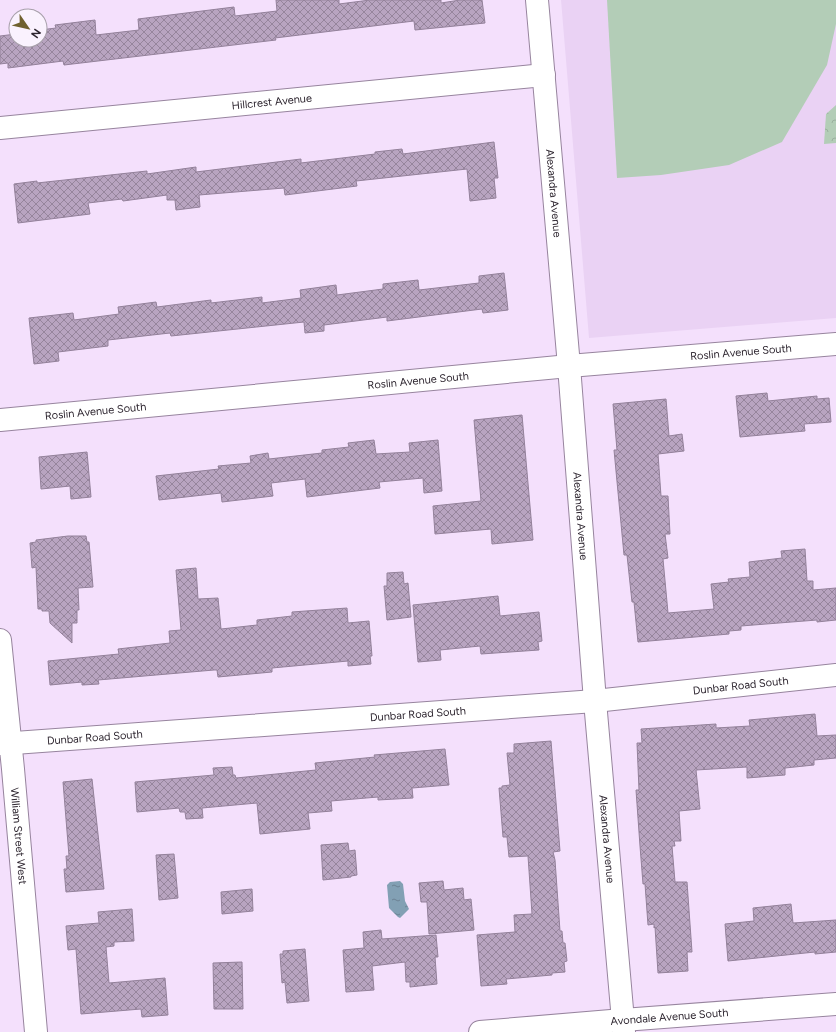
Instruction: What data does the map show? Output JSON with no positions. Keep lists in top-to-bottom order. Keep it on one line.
{"streets":{"street":["Hillcrest Avenue","Alexandra Avenue","Roslin Avenue South","Dunbar Road South","William Street West","Avondale Avenue South"]},"crossings":[["Hillcrest Avenue","Alexandra Avenue"],["Alexandra Avenue","Roslin Avenue South"],["Alexandra Avenue","Dunbar Road South"],["Alexandra Avenue","Avondale Avenue South"],["Dunbar Road South","William Street West"]],"north":"bottom right"}
